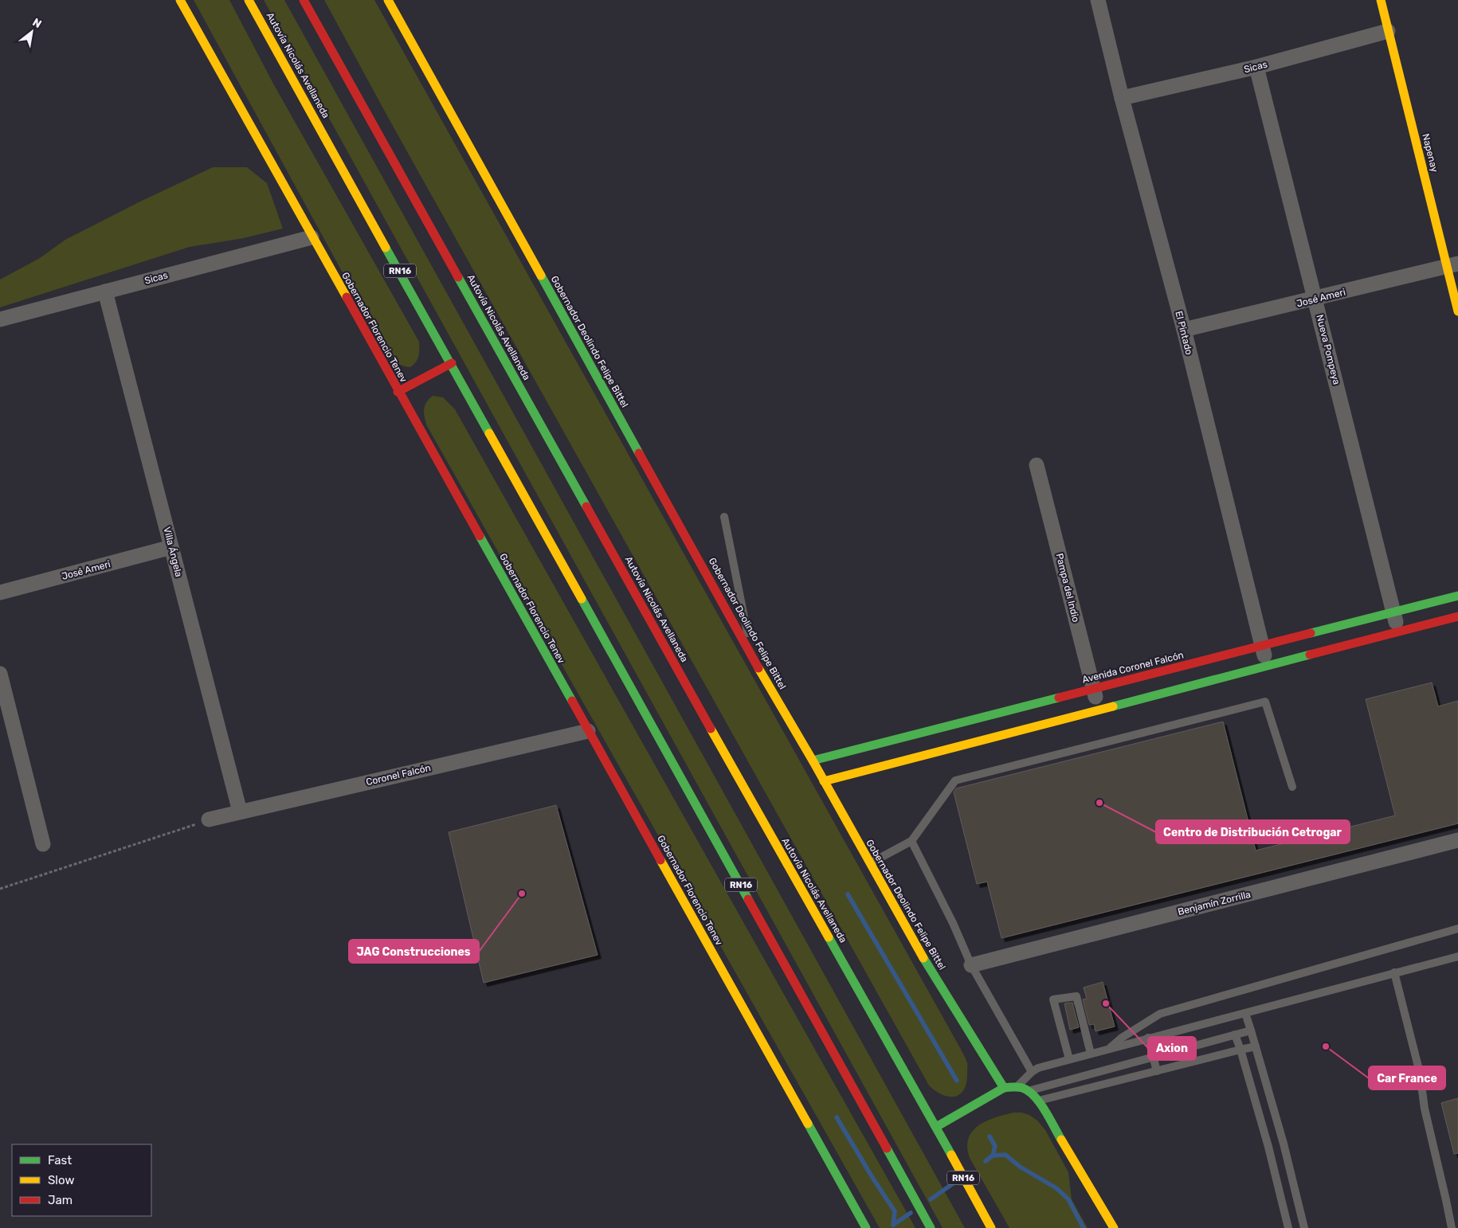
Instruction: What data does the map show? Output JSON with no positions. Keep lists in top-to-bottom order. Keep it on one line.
{"streets":{"main road":["Autovía Nicolás Avellaneda","Napenay","RN16","Gobernador Florencio Tenev","Gobernador Deolindo Felipe Bittel","Avenida Coronel Falcón"],"street":["Sicas","José Ameri","El Pintado","Nueva Pompeya","Villa Ángela","Pampa del Indio","Coronel Falcón","Benjamín Zorrilla"]},"crossings":[["Sicas","Napenay"],["Sicas","Gobernador Florencio Tenev"],["Sicas","El Pintado"],["Sicas","Nueva Pompeya"],["Sicas","Villa Ángela"],["Napenay","José Ameri"],["José Ameri","El Pintado"],["José Ameri","Nueva Pompeya"],["José Ameri","Villa Ángela"],["Gobernador Florencio Tenev","Coronel Falcón"],["El Pintado","Avenida Coronel Falcón"],["Gobernador Deolindo Felipe Bittel","Avenida Coronel Falcón"],["Nueva Pompeya","Avenida Coronel Falcón"],["Villa Ángela","Coronel Falcón"],["Pampa del Indio","Avenida Coronel Falcón"]],"places":["Centro de Distribución Cetrogar","JAG Construcciones","Axion","Car France"],"legend":["Fast","Slow","Jam"],"north":"top right"}
